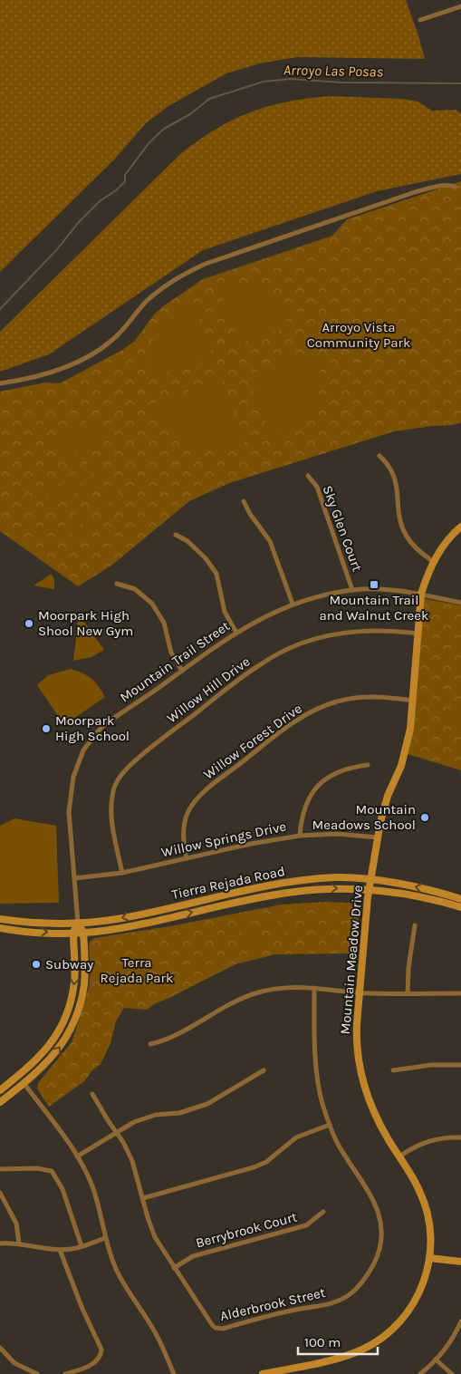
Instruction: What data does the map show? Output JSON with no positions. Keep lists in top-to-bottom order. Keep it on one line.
{"streets":{"street":["Sky Glen Court","Mountain Trail Street","Willow Hill Drive","Willow Forest Drive","Willow Springs Drive","Tierra Rejada Road","Mountain Meadow Drive","Berrybrook Court","Alderbrook Street"]},"crossings":[["Sky Glen Court","Mountain Trail Street"],["Mountain Trail Street","Willow Springs Drive"],["Mountain Trail Street","Tierra Rejada Road"],["Mountain Trail Street","Mountain Meadow Drive"],["Willow Hill Drive","Willow Springs Drive"],["Willow Hill Drive","Mountain Meadow Drive"],["Willow Forest Drive","Willow Springs Drive"],["Willow Forest Drive","Mountain Meadow Drive"],["Willow Springs Drive","Mountain Meadow Drive"],["Tierra Rejada Road","Mountain Meadow Drive"],["Berrybrook Court","Alderbrook Street"]],"water":["Arroyo Las Posas"],"parks":["Arroyo Vista Community Park","Terra Rejada Park"],"places":{"transit":["Mountain Trail and Walnut Creek"],"other":["Moorpark High Shool New Gym","Moorpark High School","Mountain Meadows School","Subway"]},"scale_bar":"100 m"}
